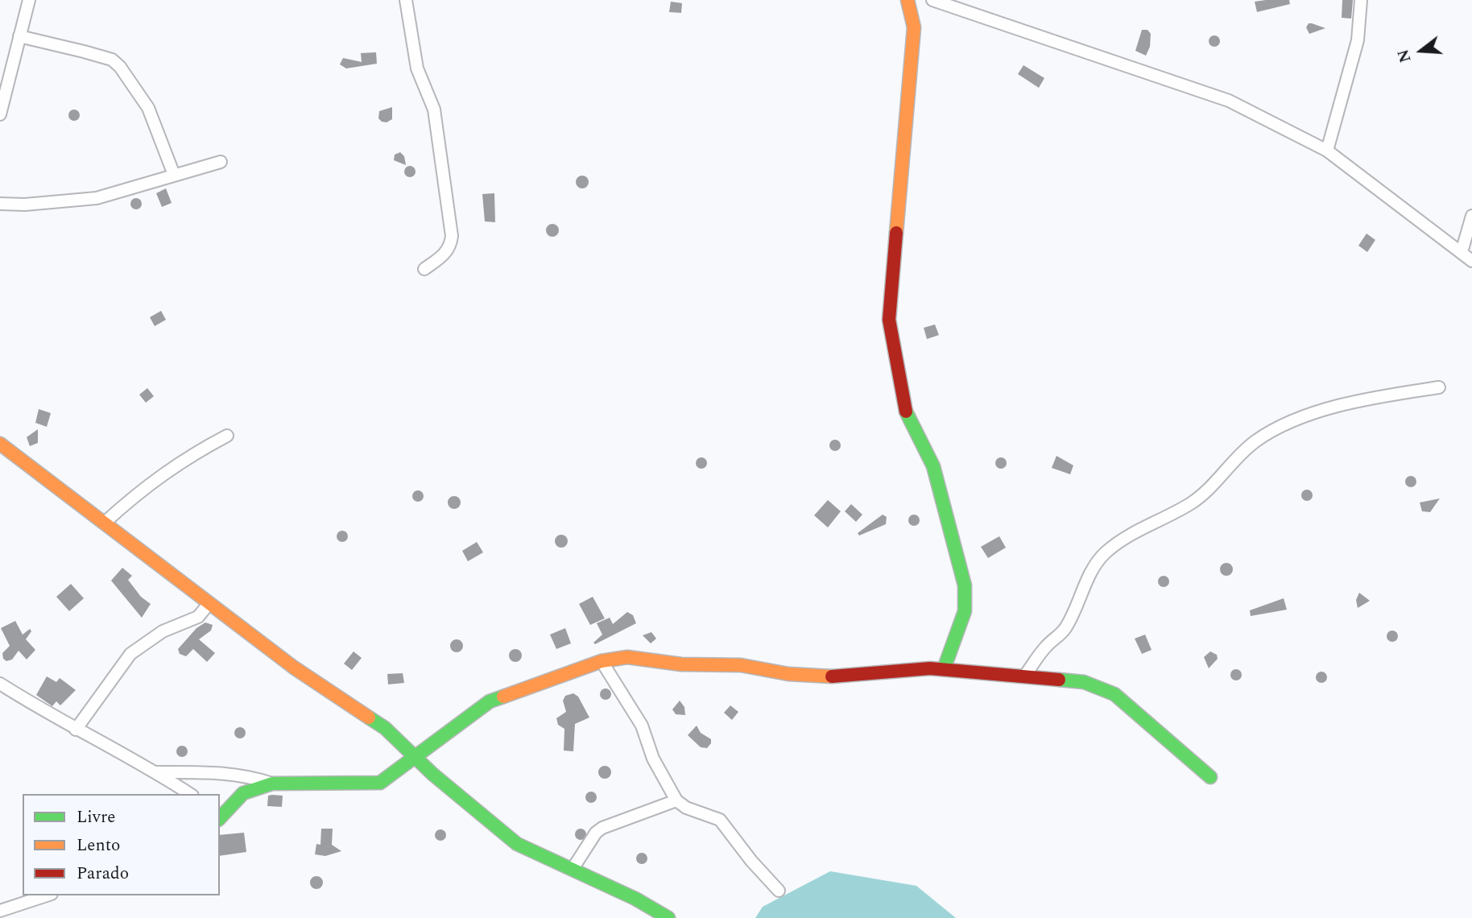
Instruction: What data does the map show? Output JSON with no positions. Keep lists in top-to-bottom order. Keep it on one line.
{"legend":["Livre","Lento","Parado"],"north":"left"}
